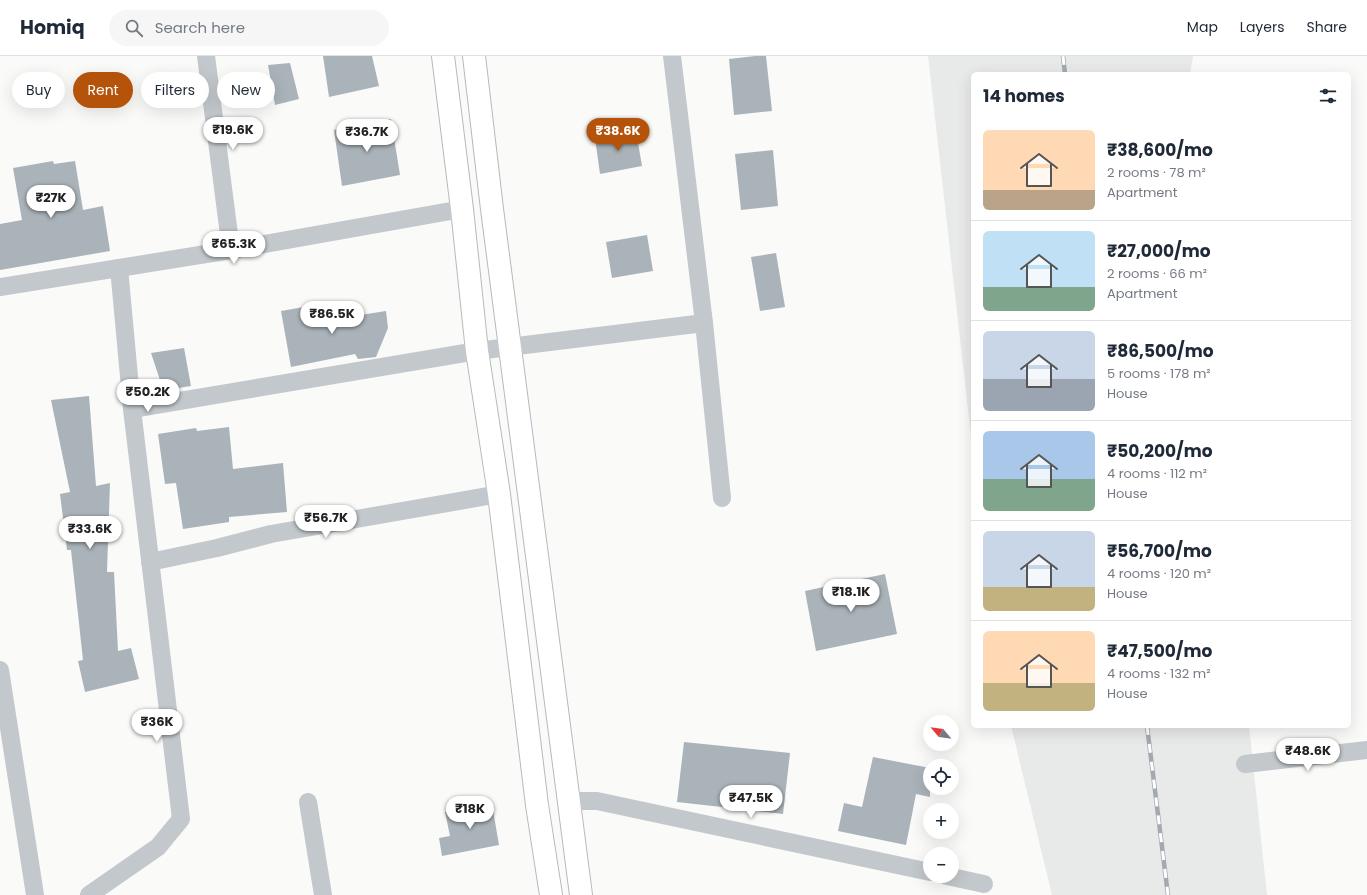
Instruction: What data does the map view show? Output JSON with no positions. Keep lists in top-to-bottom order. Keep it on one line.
{"north":"top left","page":{"header":"Homiq","search":"Search here","nav":["Map","Layers","Share"],"chip":["Buy","Rent","Filters","New"],"heading":"14 homes","price":["₹19.6K","₹38.6K","₹36.7K","₹27K","₹65.3K","₹86.5K","₹50.2K","₹56.7K","₹33.6K","₹18.1K","₹36K","₹48.6K","₹47.5K","₹18K"],"list":[{"name":"₹38,600/mo","note":"2 rooms · 78 m² · Apartment"},{"name":"₹27,000/mo","note":"2 rooms · 66 m² · Apartment"},{"name":"₹86,500/mo","note":"5 rooms · 178 m² · House"},{"name":"₹50,200/mo","note":"4 rooms · 112 m² · House"},{"name":"₹56,700/mo","note":"4 rooms · 120 m² · House"},{"name":"₹47,500/mo","note":"4 rooms · 132 m² · House"}],"map_buttons":["+","−"]}}
